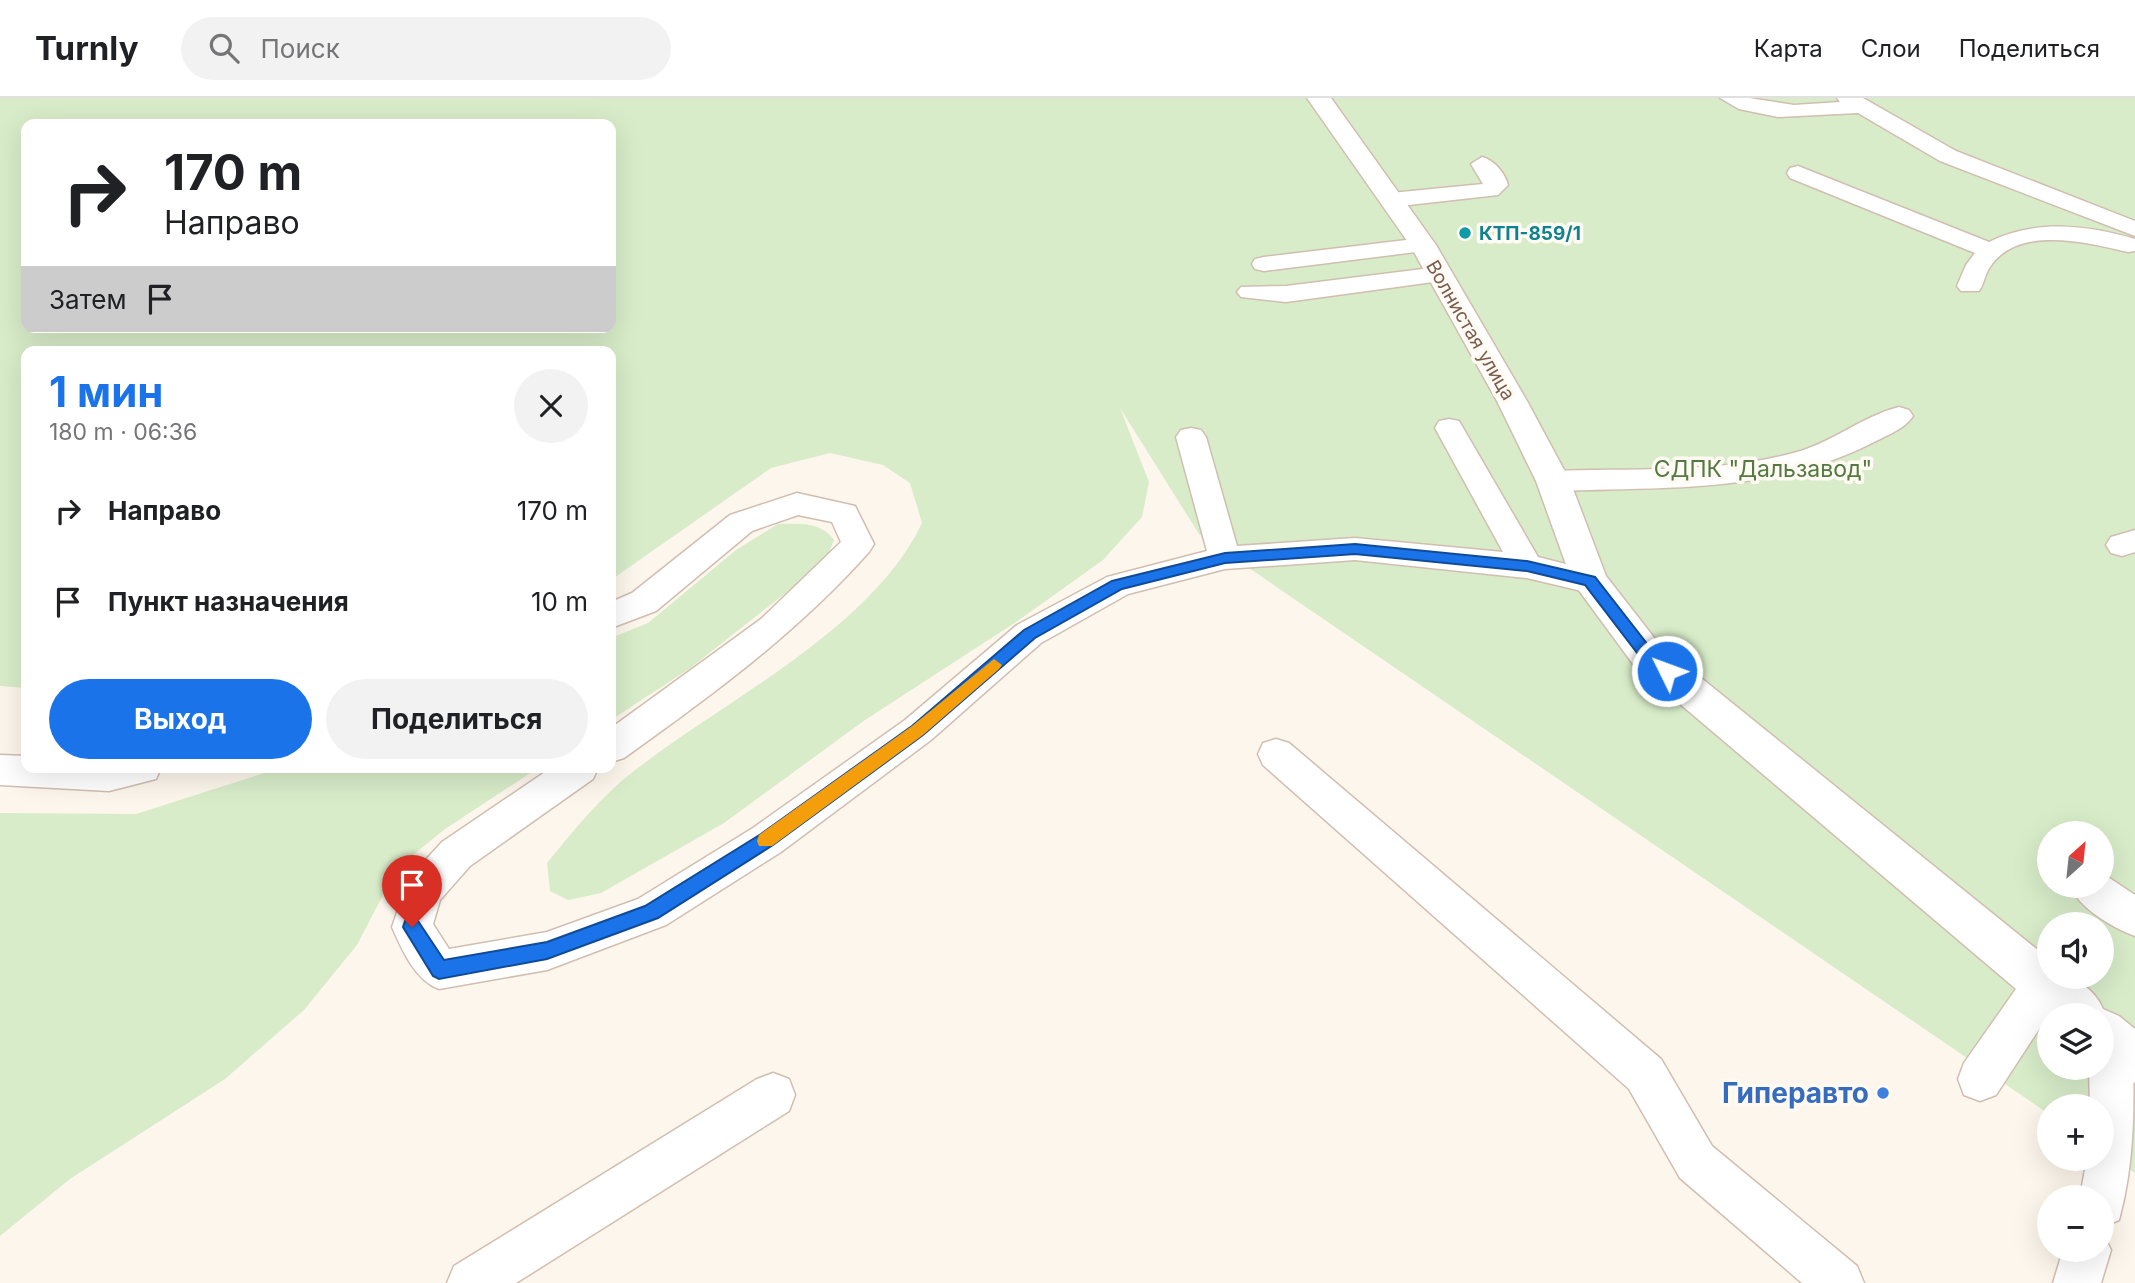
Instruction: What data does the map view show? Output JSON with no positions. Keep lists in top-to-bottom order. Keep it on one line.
{"streets":{"street":["Волнистая улица"]},"parks":["СДПК \"Дальзавод\""],"places":["КТП-859/1","Гиперавто"],"north":"top right","page":{"header":"Turnly","search":"Поиск","nav":["Карта","Слои","Поделиться"],"turn":["170 m","Направо"],"then":"Затем","heading":["1 мин","180 m · 06:36"],"list":[{"name":"Направо","value":"170 m"},{"name":"Пункт назначения","value":"10 m"}],"buttons":["Выход","Поделиться"],"map_buttons":["+","−"]}}
